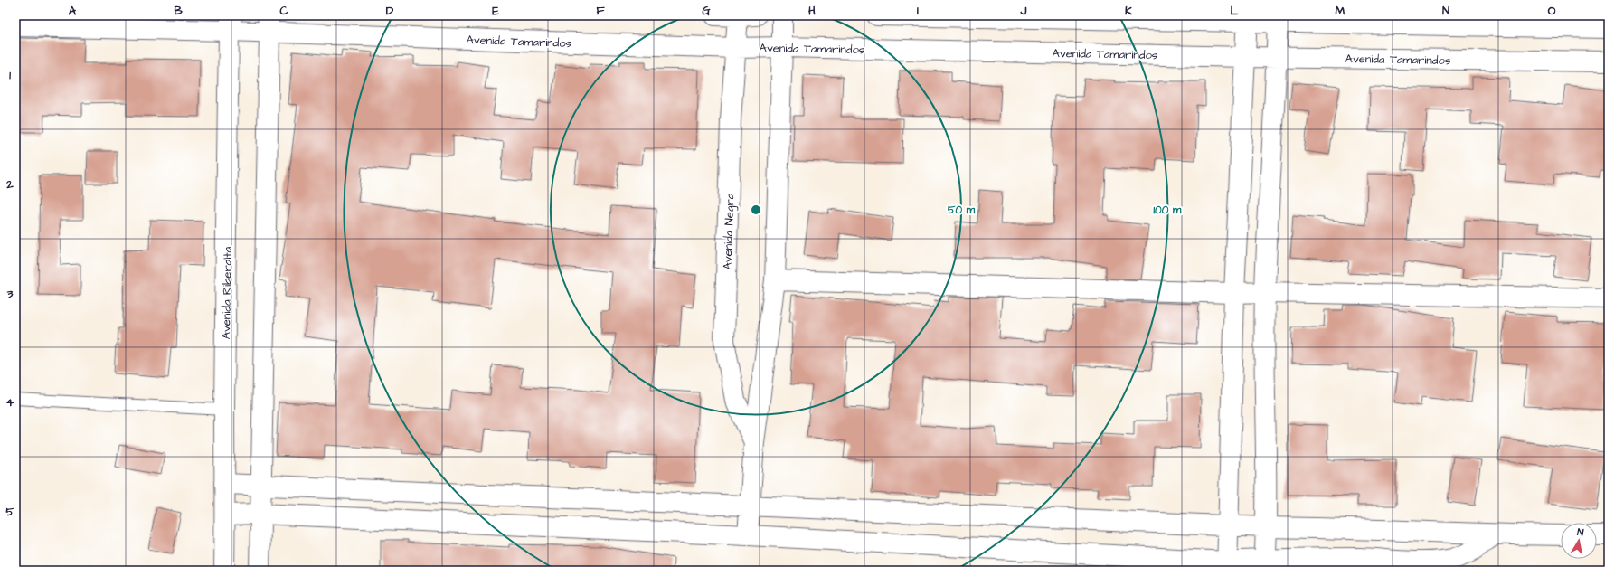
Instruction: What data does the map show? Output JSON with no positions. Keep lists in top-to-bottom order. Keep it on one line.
{"streets":{"street":["Avenida Tamarindos","Avenida Negra","Avenida Riberalta"]},"crossings":[["Avenida Tamarindos","Avenida Negra"],["Avenida Tamarindos","Avenida Riberalta"]],"north":"top","grid":{"columns":["A","B","C","D","E","F","G","H","I","J","K","L","M","N","O"],"rows":["1","2","3","4","5"]},"rings":["50 m","100 m"]}
